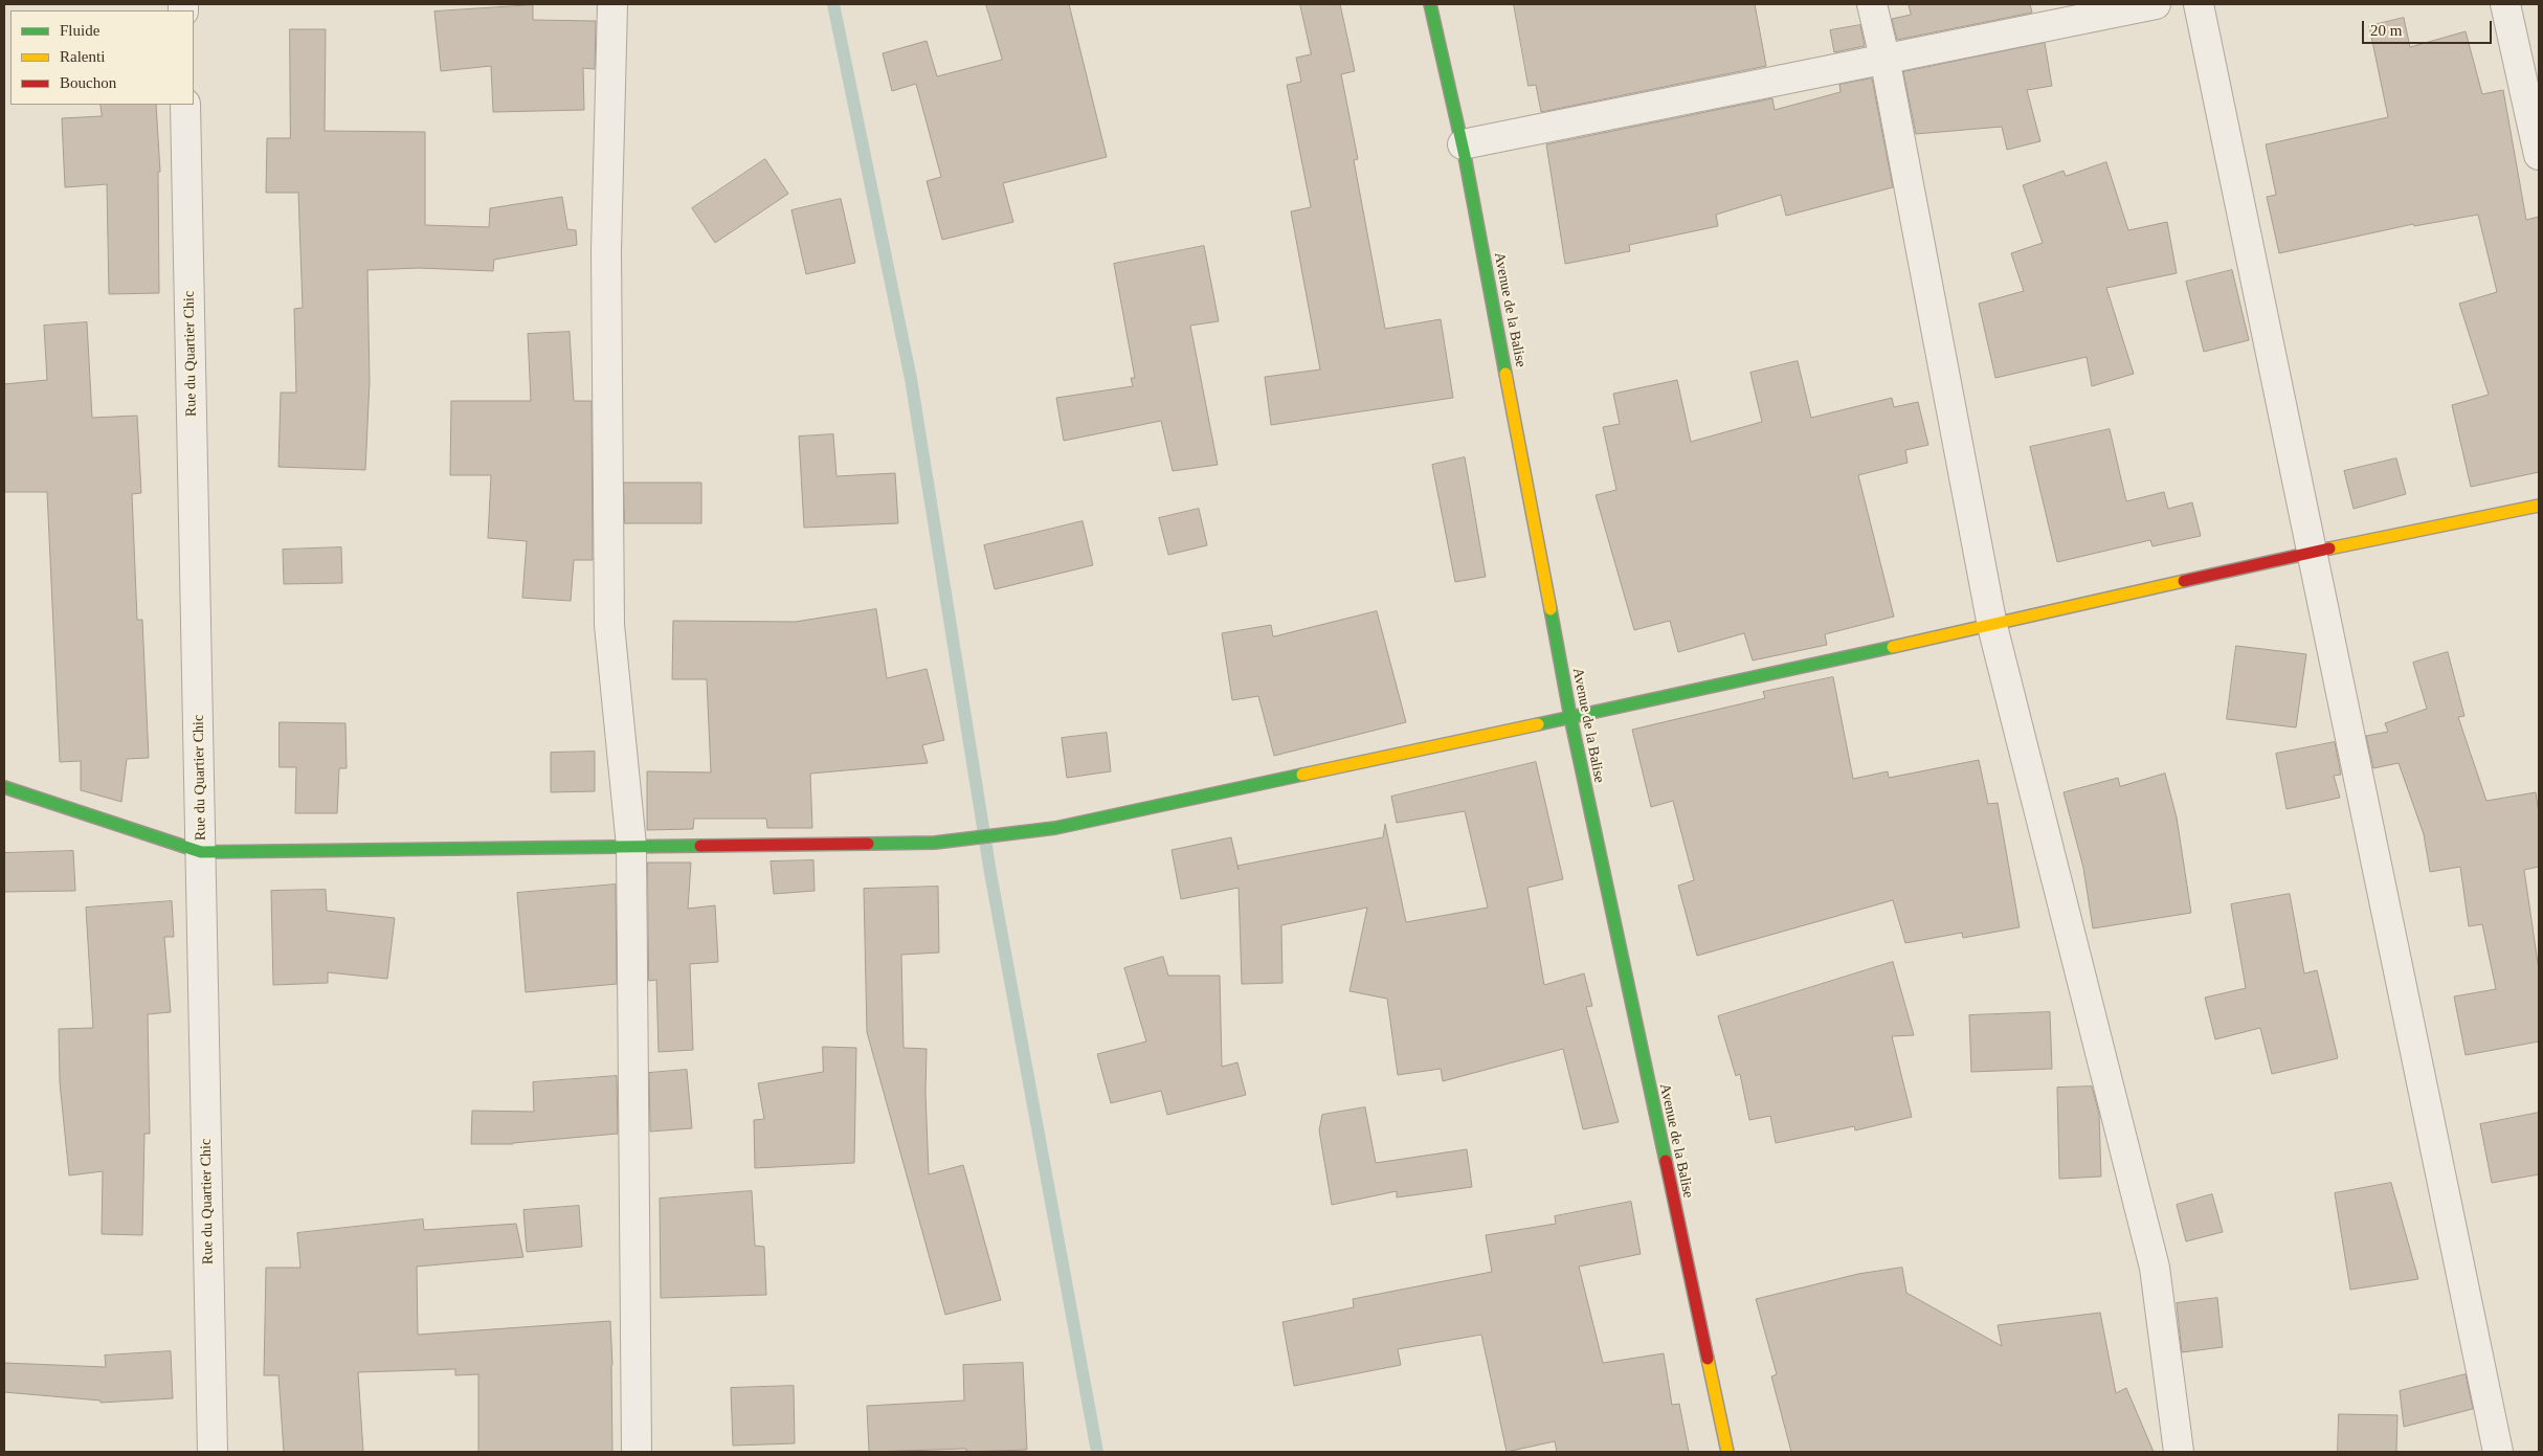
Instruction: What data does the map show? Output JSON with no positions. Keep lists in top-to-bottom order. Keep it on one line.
{"streets":{"street":["Avenue de la Balise","Rue du Quartier Chic"]},"legend":["Fluide","Ralenti","Bouchon"],"scale_bar":"20 m"}
